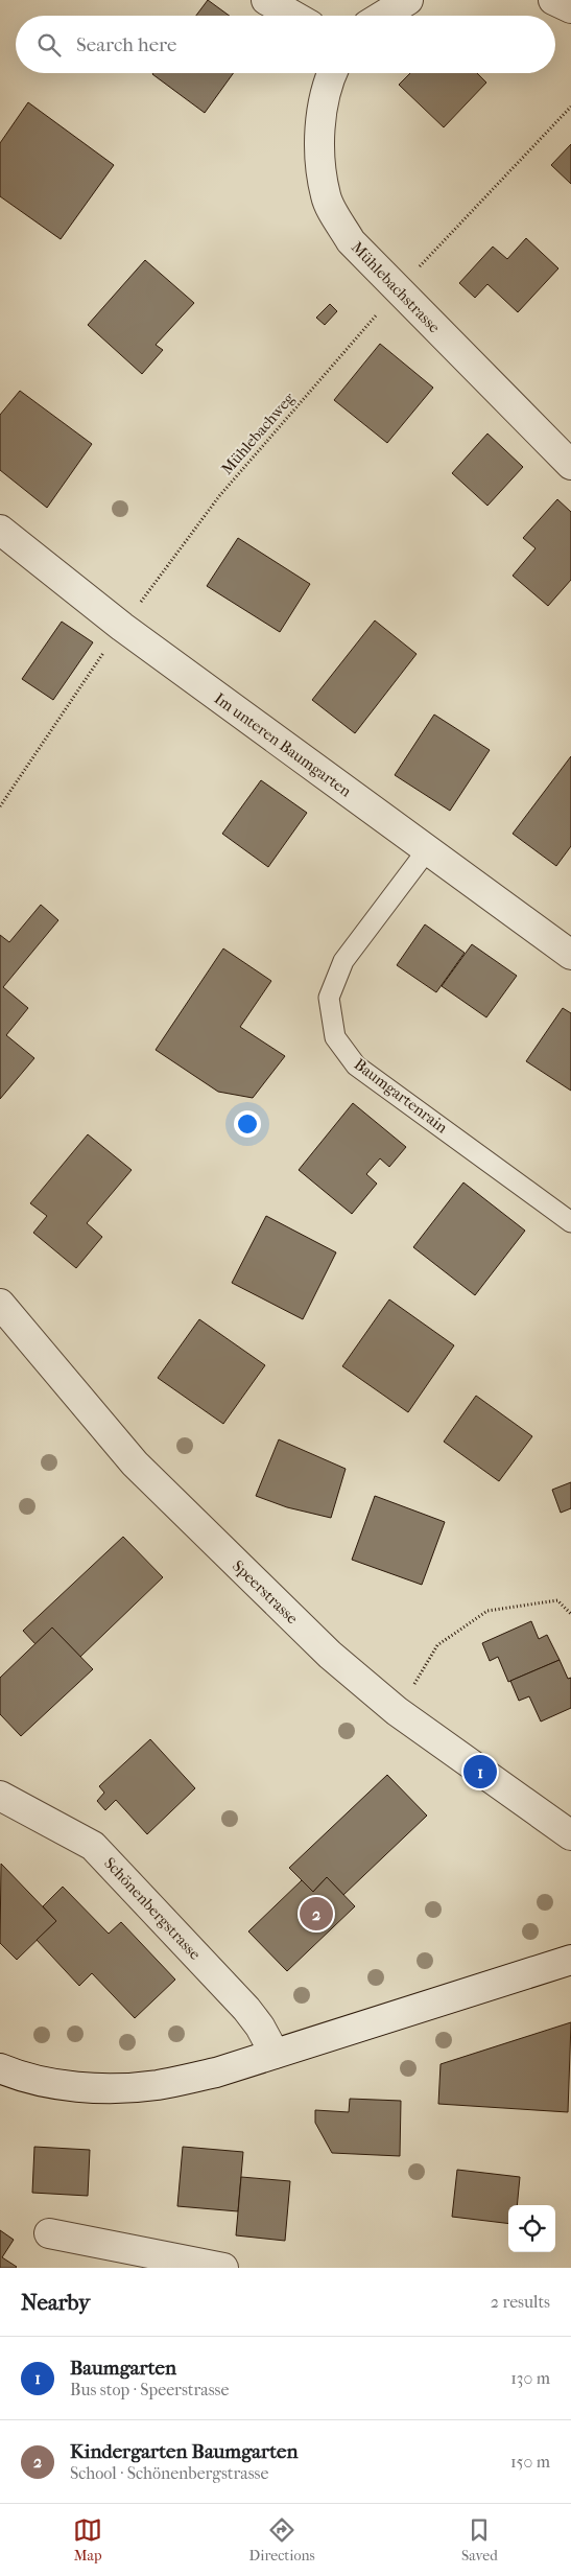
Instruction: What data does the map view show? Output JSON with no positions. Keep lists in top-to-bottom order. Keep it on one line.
{"streets":{"street":["Mühlebachstrasse","Im unteren Baumgarten","Speerstrasse","Schönenbergstrasse"],"lane":["Baumgartenrain"],"path":["Mühlebachweg"]},"crossings":[["Mühlebachstrasse","Mühlebachweg"],["Mühlebachweg","Im unteren Baumgarten"],["Im unteren Baumgarten","Baumgartenrain"]],"page":{"search":"Search here","pins":["1","2"],"heading":["Nearby","2 results"],"list":[{"mark":"1","name":"Baumgarten","note":"Bus stop · Speerstrasse","value":"130 m"},{"mark":"2","name":"Kindergarten Baumgarten","note":"School · Schönenbergstrasse","value":"150 m"}],"nav":["Map","Directions","Saved"]}}
